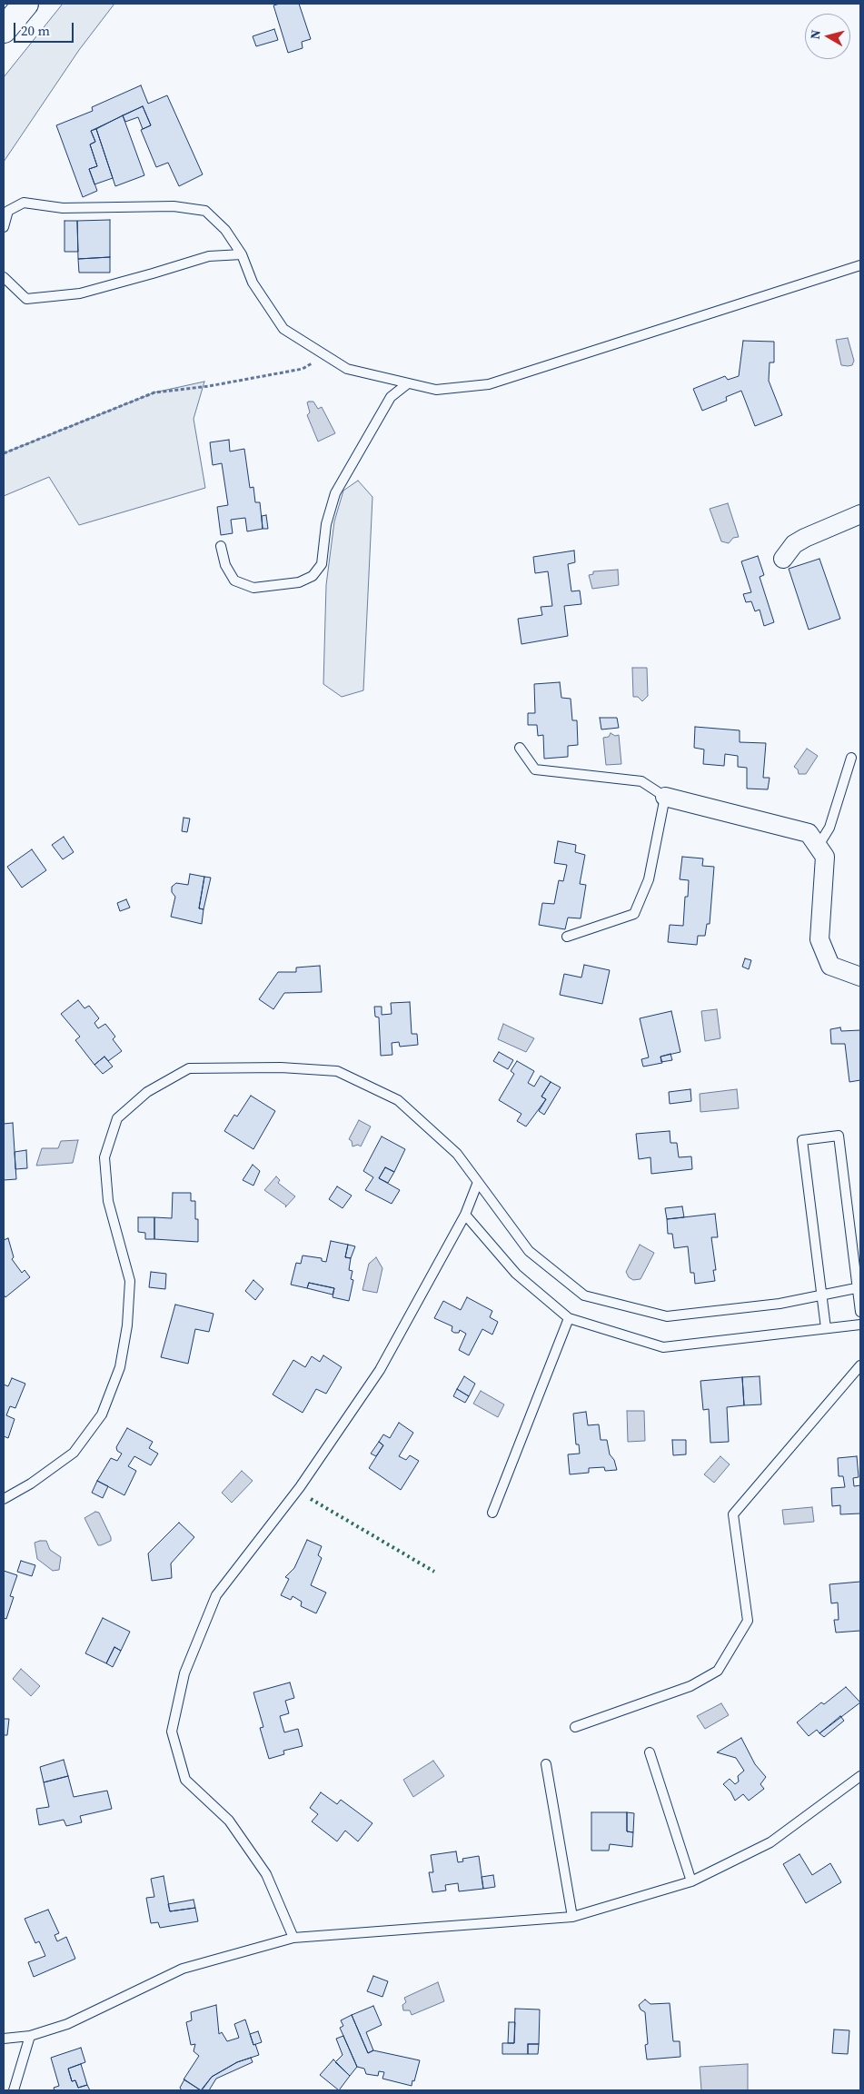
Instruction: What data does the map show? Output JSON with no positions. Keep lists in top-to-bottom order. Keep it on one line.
{"scale_bar":"20 m","north":"left"}
